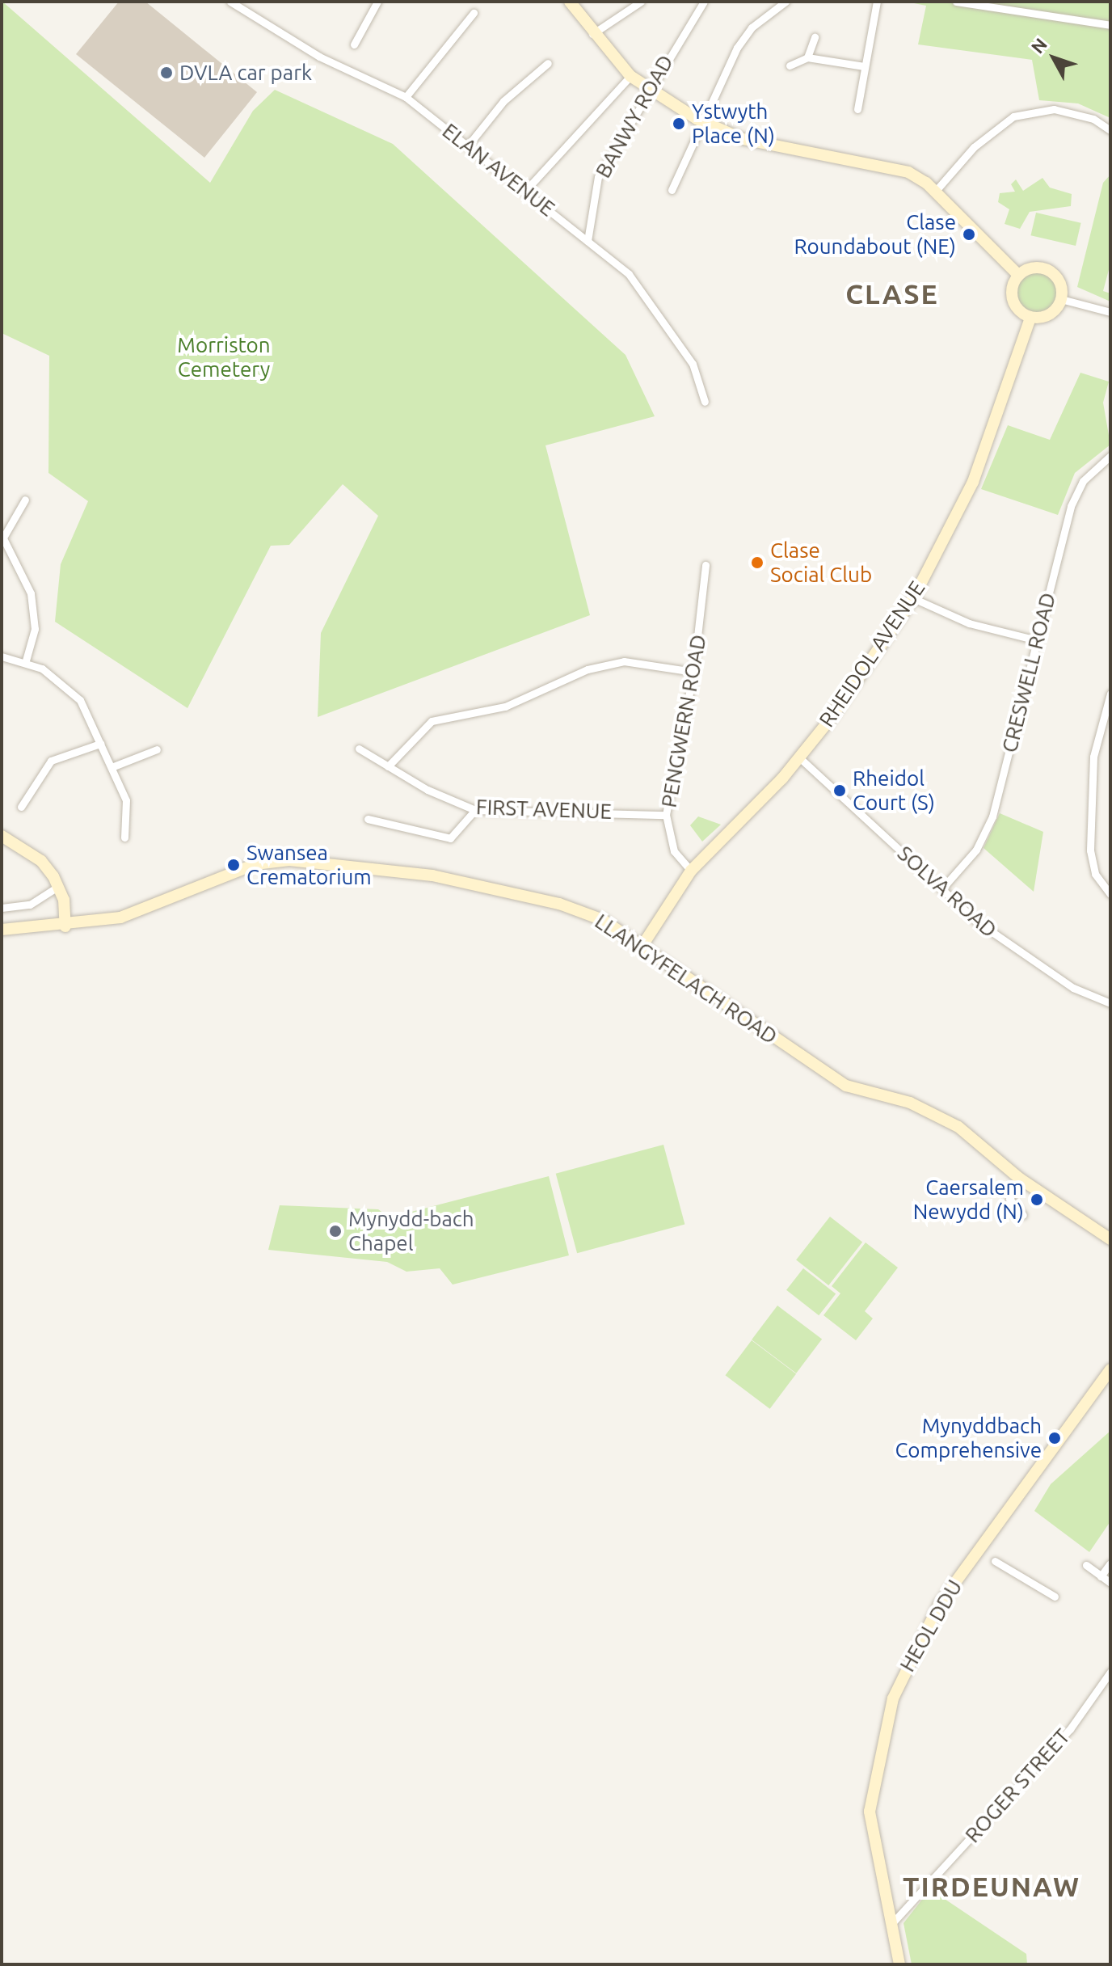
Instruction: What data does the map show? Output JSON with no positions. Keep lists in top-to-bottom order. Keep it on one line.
{"streets":{"street":["BANWY ROAD","ELAN AVENUE","RHEIDOL AVENUE","CRESWELL ROAD","PENGWERN ROAD","FIRST AVENUE","SOLVA ROAD","LLANGYFELACH ROAD","HEOL DDU","ROGER STREET"]},"crossings":[["BANWY ROAD","ELAN AVENUE"],["RHEIDOL AVENUE","PENGWERN ROAD"],["RHEIDOL AVENUE","SOLVA ROAD"],["RHEIDOL AVENUE","LLANGYFELACH ROAD"],["CRESWELL ROAD","SOLVA ROAD"],["PENGWERN ROAD","FIRST AVENUE"],["HEOL DDU","ROGER STREET"]],"districts":["CLASE","TIRDEUNAW"],"parks":["Morriston Cemetery"],"places":["DVLA car park","Ystwyth Place (N)","Clase Roundabout (NE)","Clase Social Club","Rheidol Court (S)","Swansea Crematorium","Caersalem Newydd (N)","Mynydd-bach Chapel","Mynyddbach Comprehensive"],"north":"top left"}
